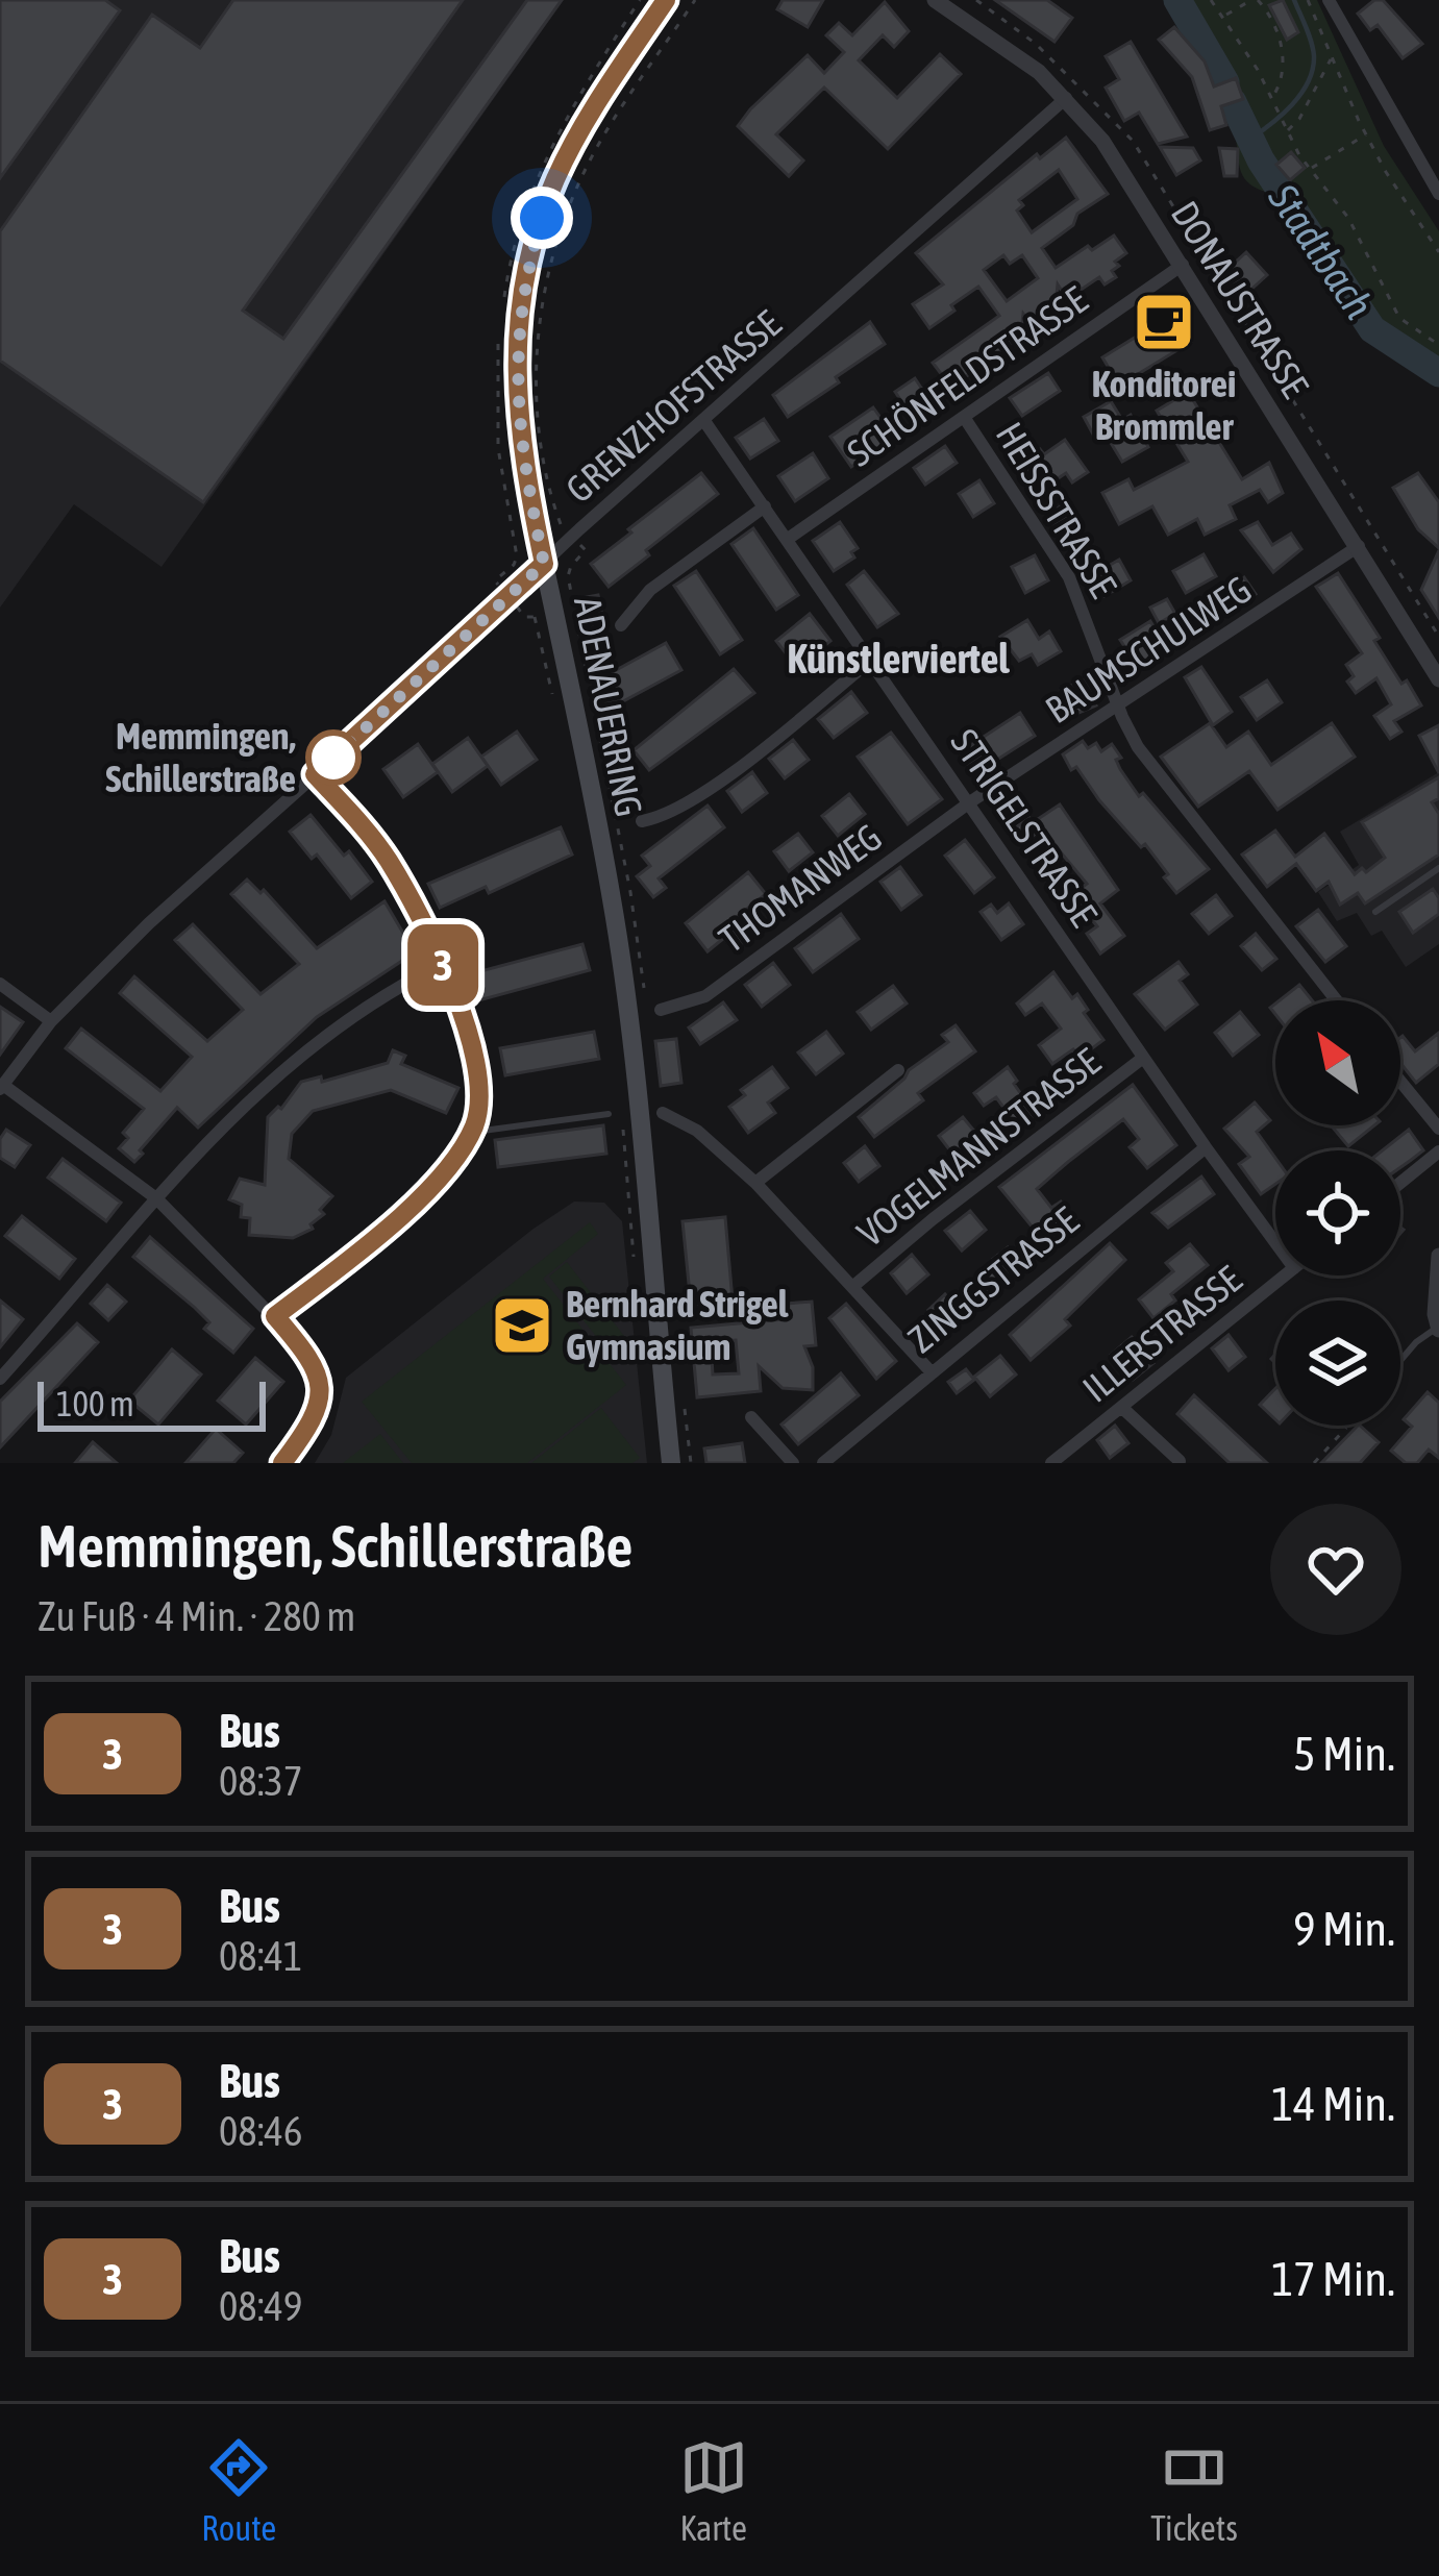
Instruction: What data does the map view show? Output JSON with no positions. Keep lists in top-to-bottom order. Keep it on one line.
{"streets":{"main road":["ADENAUERRING"],"street":["DONAUSTRASSE","SCHÖNFELDSTRASSE","GRENZHOFSTRASSE","HEISSSTRASSE","BAUMSCHULWEG","STRIGELSTRASSE","THOMANWEG","VOGELMANNSTRASSE","ZINGGSTRASSE","ILLERSTRASSE"]},"crossings":[["DONAUSTRASSE","SCHÖNFELDSTRASSE"],["DONAUSTRASSE","GRENZHOFSTRASSE"],["DONAUSTRASSE","BAUMSCHULWEG"],["SCHÖNFELDSTRASSE","HEISSSTRASSE"],["SCHÖNFELDSTRASSE","STRIGELSTRASSE"],["GRENZHOFSTRASSE","ADENAUERRING"],["GRENZHOFSTRASSE","STRIGELSTRASSE"],["HEISSSTRASSE","BAUMSCHULWEG"],["BAUMSCHULWEG","STRIGELSTRASSE"],["BAUMSCHULWEG","THOMANWEG"],["STRIGELSTRASSE","THOMANWEG"],["STRIGELSTRASSE","VOGELMANNSTRASSE"],["STRIGELSTRASSE","ZINGGSTRASSE"]],"districts":["Künstlerviertel"],"water":["Stadtbach"],"places":{"cafe":["Konditorei Brommler"],"other":["Memmingen, Schillerstraße"],"school or university":["Bernhard Strigel Gymnasium"]},"lines":["bus line 3"],"scale_bar":"100 m","north":"top left","page":{"on_map":"3","scale":"100 m","heading":["Memmingen, Schillerstraße","Zu Fuß · 4 Min. · 280 m"],"list":[{"mark":"3","name":"Bus","note":"08:37","value":"5 Min."},{"mark":"3","name":"Bus","note":"08:41","value":"9 Min."},{"mark":"3","name":"Bus","note":"08:46","value":"14 Min."},{"mark":"3","name":"Bus","note":"08:49","value":"17 Min."}],"tabs":["Route","Karte","Tickets"]}}
